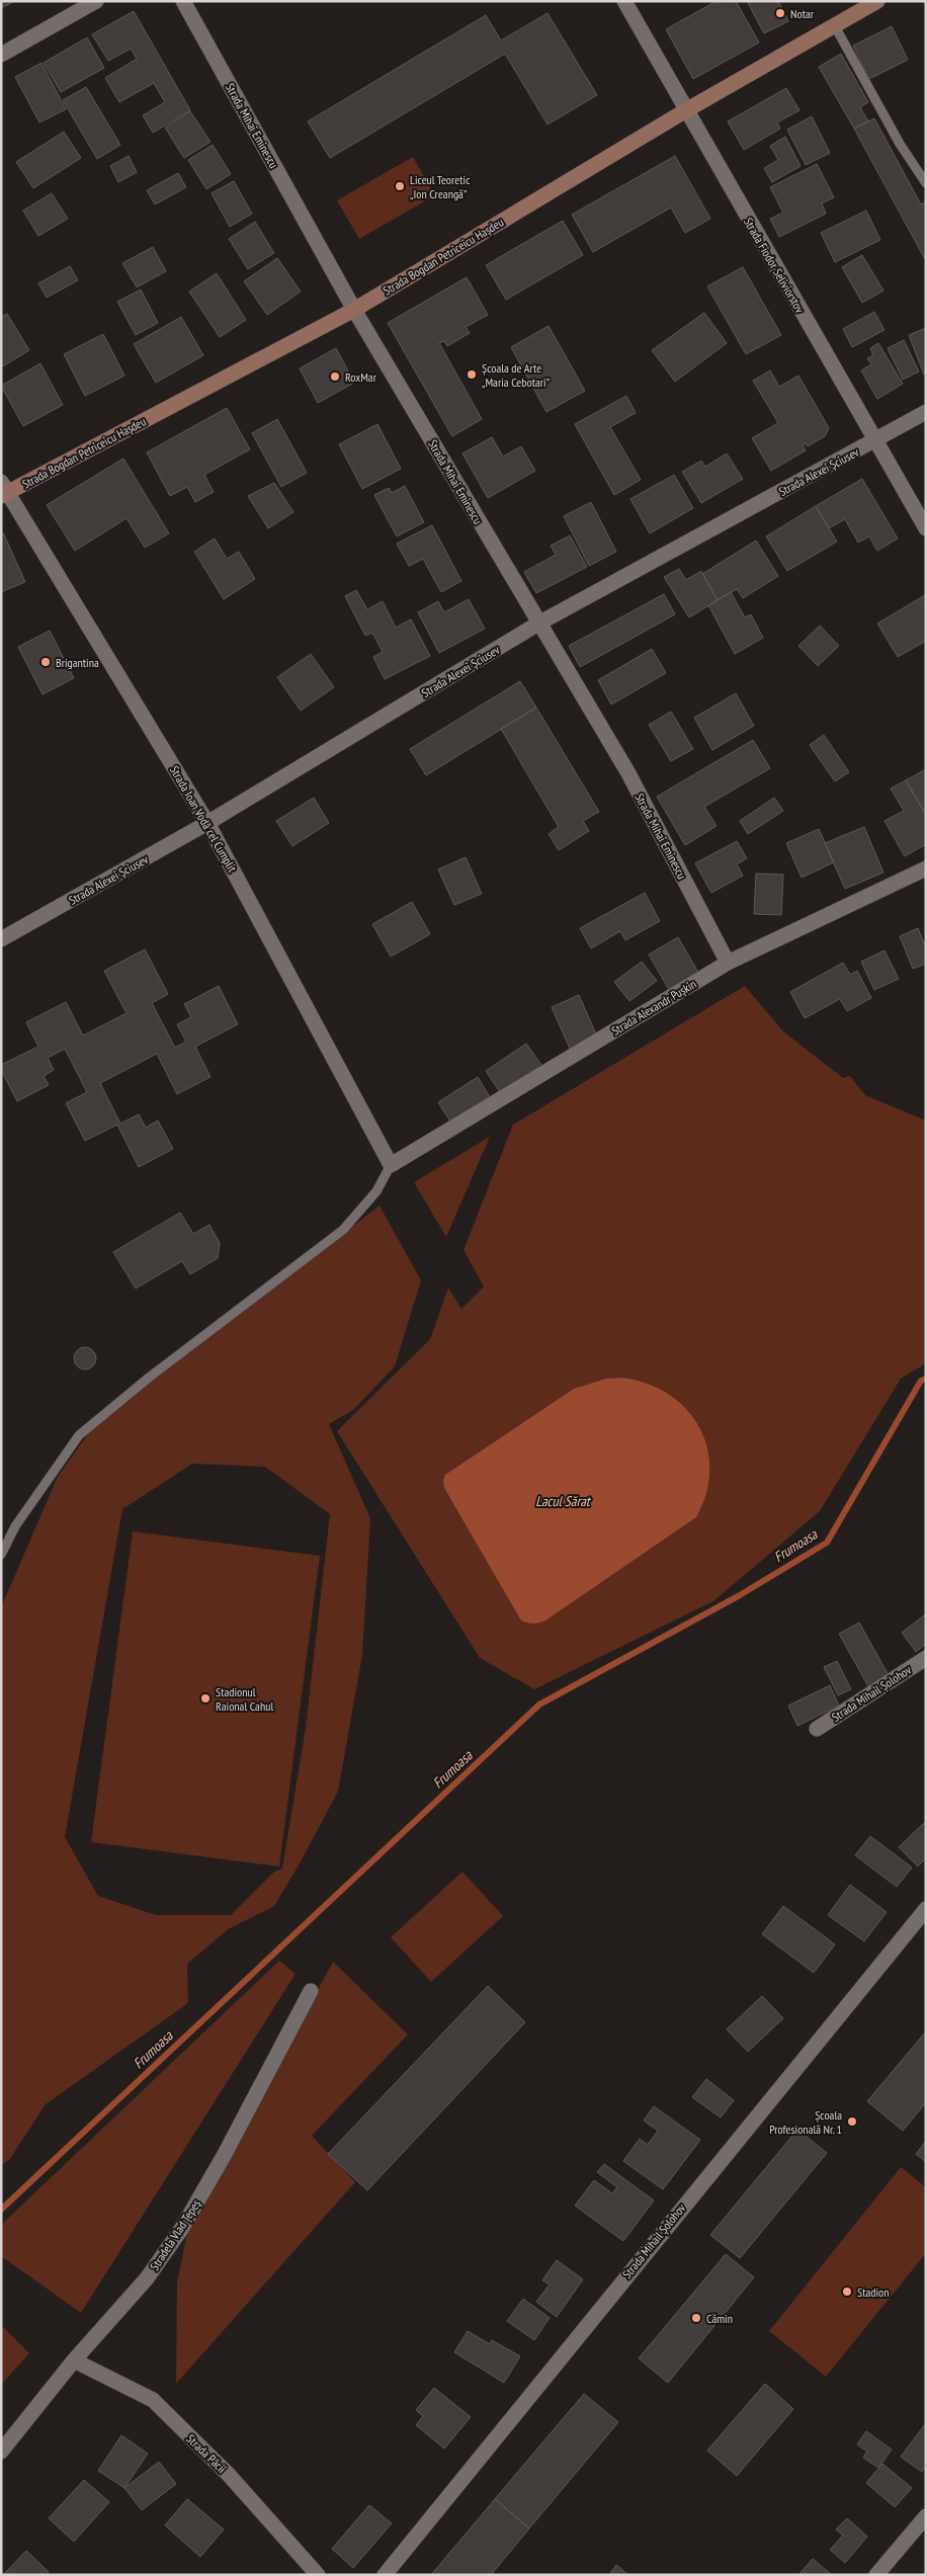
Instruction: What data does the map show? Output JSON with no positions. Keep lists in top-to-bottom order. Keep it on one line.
{"streets":{"main road":["Strada Bogdan Petriceicu Hașdeu"],"street":["Strada Mihai Eminescu","Strada Fiodor Seliviorstov","Strada Alexei Șciusev","Strada Ioan Vodă cel Cumplit","Strada Alexandr Pușkin","Strada Mihail Șolohov","Stradela Vlad Țepeş","Strada Păcii"]},"crossings":[["Strada Mihai Eminescu","Strada Bogdan Petriceicu Hașdeu"],["Strada Mihai Eminescu","Strada Alexei Șciusev"],["Strada Mihai Eminescu","Strada Alexandr Pușkin"],["Strada Bogdan Petriceicu Hașdeu","Strada Fiodor Seliviorstov"],["Strada Bogdan Petriceicu Hașdeu","Strada Ioan Vodă cel Cumplit"],["Strada Fiodor Seliviorstov","Strada Alexei Șciusev"],["Strada Alexei Șciusev","Strada Ioan Vodă cel Cumplit"],["Strada Ioan Vodă cel Cumplit","Strada Alexandr Pușkin"],["Stradela Vlad Țepeş","Strada Păcii"]],"water":["Lacul Sărat","Frumoasa"],"places":["Notar","Liceul Teoretic „Ion Creangă”","Școala de Arte „Maria Cebotari”","RoxMar","Brigantina","Stadionul Raional Cahul","Școala Profesională Nr. 1","Stadion","Cămin"]}
